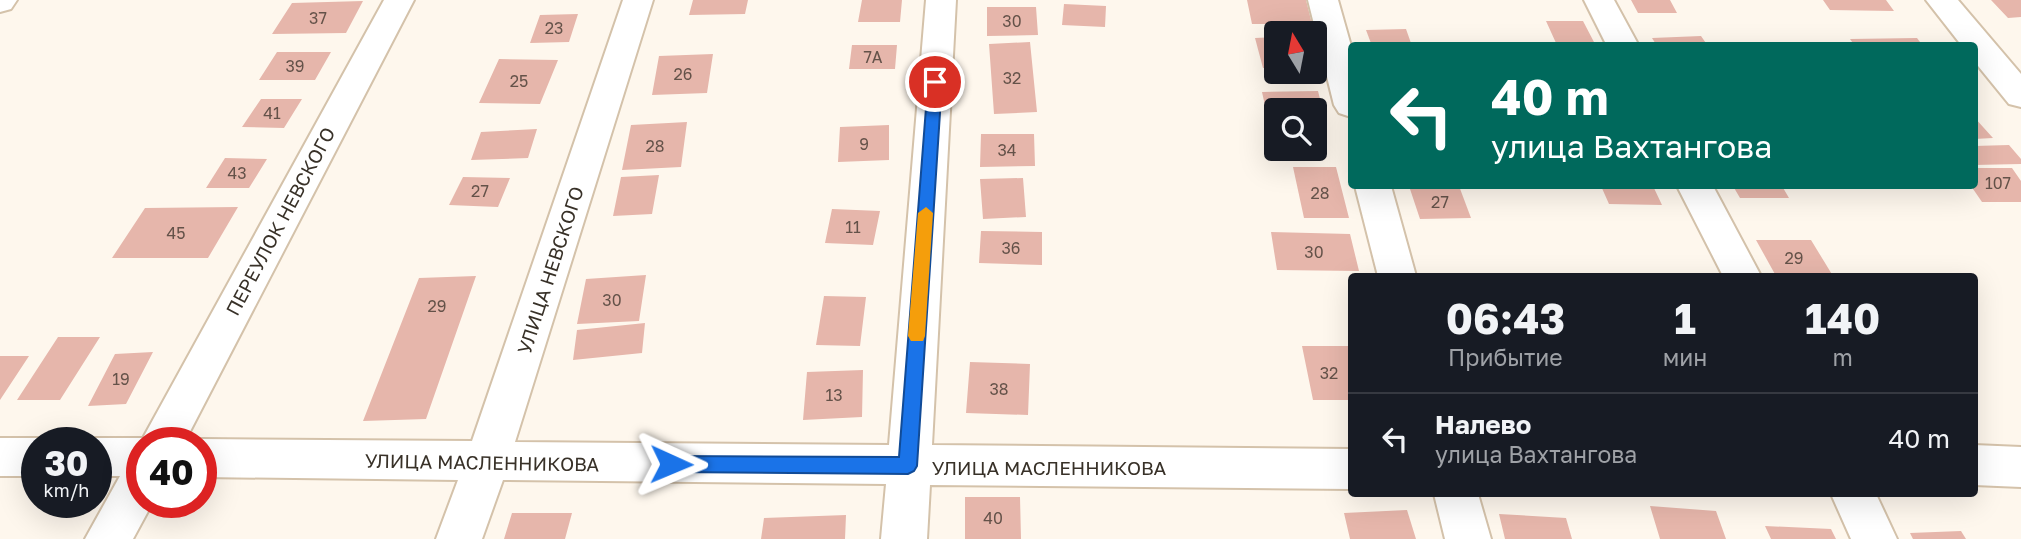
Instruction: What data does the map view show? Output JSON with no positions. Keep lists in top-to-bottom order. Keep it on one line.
{"streets":{"street":["ПЕРЕУЛОК НЕВСКОГО","УЛИЦА НЕВСКОГО","УЛИЦА МАСЛЕННИКОВА"]},"crossings":[["УЛИЦА НЕВСКОГО","УЛИЦА МАСЛЕННИКОВА"]],"house_numbers":["37","30","23","7А","39","26","32","25","41","9","28","34","43","107","27","28","27","11","45","36","30","29","30","29","32","19","38","13","40"],"north":"top","page":{"turn":["40 m","улица Вахтангова"],"eta":["06:43","Прибытие","1","мин","140","m"],"list":[{"name":"Налево","note":"улица Вахтангова","value":"40 m"}],"speed":"30 km/h","limit":"40"}}
